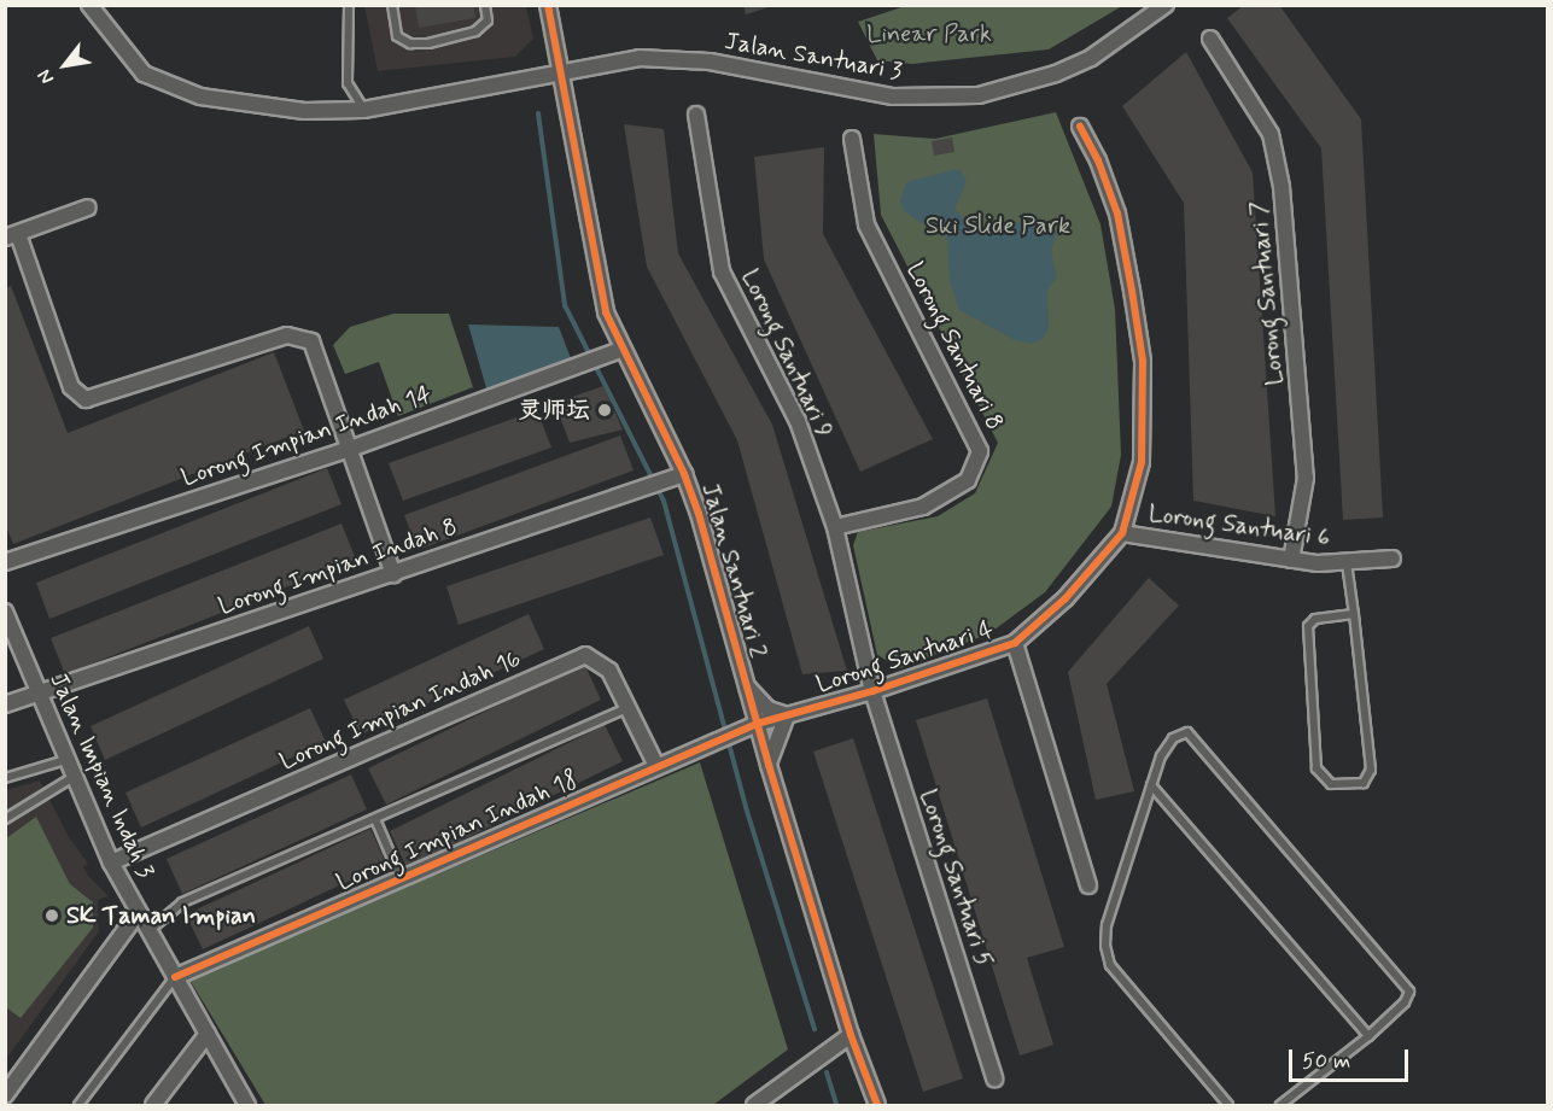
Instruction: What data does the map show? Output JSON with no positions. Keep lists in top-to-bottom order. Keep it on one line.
{"streets":{"street":["Jalan Santuari 3","Lorong Santuari 7","Lorong Santuari 8","Lorong Santuari 9","Lorong Impian Indah 14","Lorong Santuari 6","Lorong Impian Indah 8","Jalan Santuari 2","Lorong Santuari 4","Lorong Impian Indah 16","Jalan Impian Indah 3","Lorong Impian Indah 18","Lorong Santuari 5"]},"crossings":[["Jalan Santuari 3","Jalan Santuari 2"],["Lorong Santuari 7","Lorong Santuari 6"],["Lorong Santuari 8","Lorong Santuari 9"],["Lorong Santuari 9","Lorong Santuari 4"],["Lorong Santuari 9","Lorong Santuari 5"],["Lorong Impian Indah 14","Jalan Santuari 2"],["Lorong Santuari 6","Lorong Santuari 4"],["Lorong Impian Indah 8","Jalan Santuari 2"],["Lorong Impian Indah 8","Jalan Impian Indah 3"],["Jalan Santuari 2","Lorong Santuari 4"],["Jalan Santuari 2","Lorong Impian Indah 18"],["Lorong Santuari 4","Lorong Impian Indah 18"],["Lorong Santuari 4","Lorong Santuari 5"],["Lorong Impian Indah 16","Jalan Impian Indah 3"],["Lorong Impian Indah 16","Lorong Impian Indah 18"],["Jalan Impian Indah 3","Lorong Impian Indah 18"]],"parks":["Linear Park","Ski Slide Park"],"places":["灵师坛","SK Taman Impian"],"scale_bar":"50 m","north":"bottom left"}
